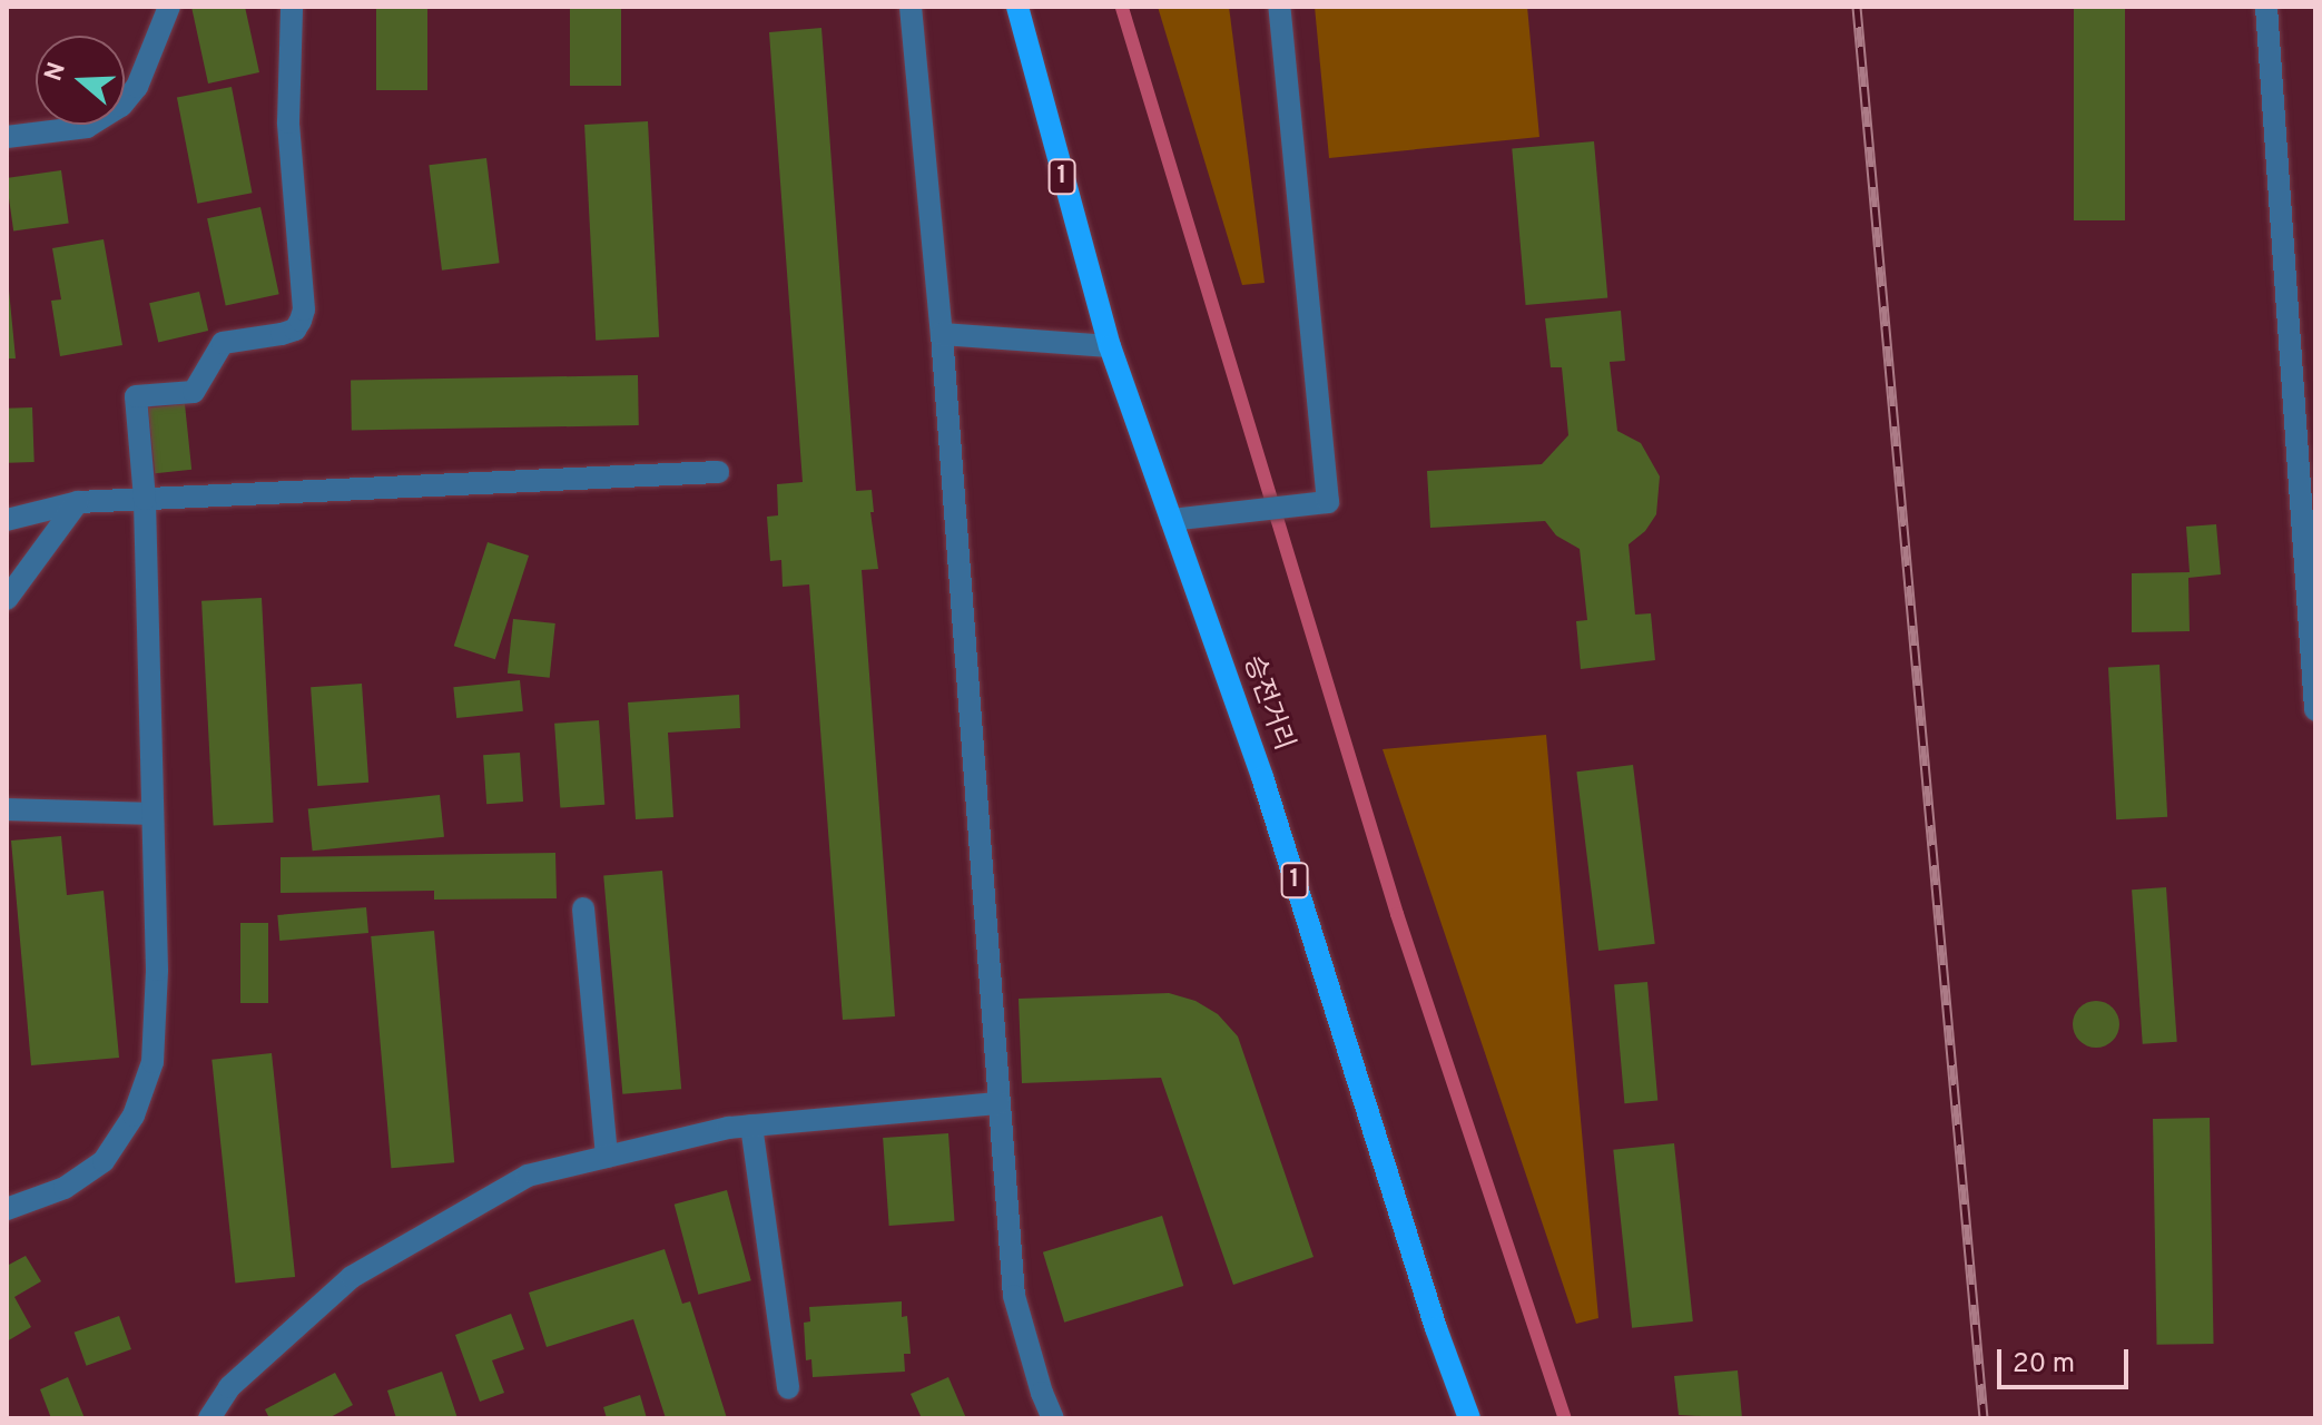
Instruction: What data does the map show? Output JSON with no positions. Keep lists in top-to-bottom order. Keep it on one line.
{"streets":{"main road":["1","승전거리"]},"scale_bar":"20 m","north":"left"}
